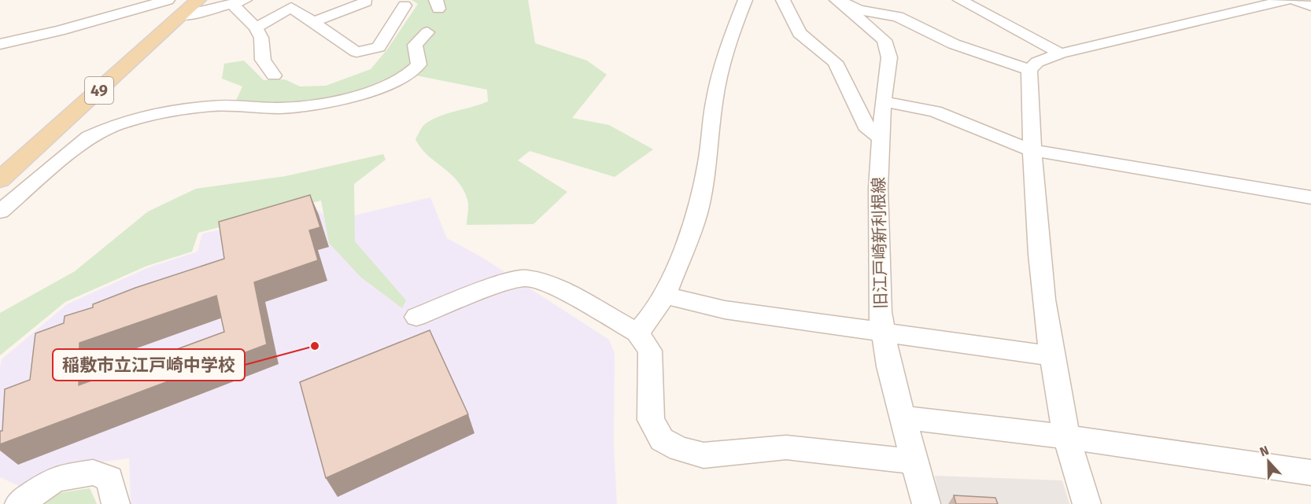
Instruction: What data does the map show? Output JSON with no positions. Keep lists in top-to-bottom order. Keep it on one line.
{"streets":{"main road":["49"],"street":["旧江戸崎新利根線"]},"places":["稲敷市立江戸崎中学校"],"north":"top"}
